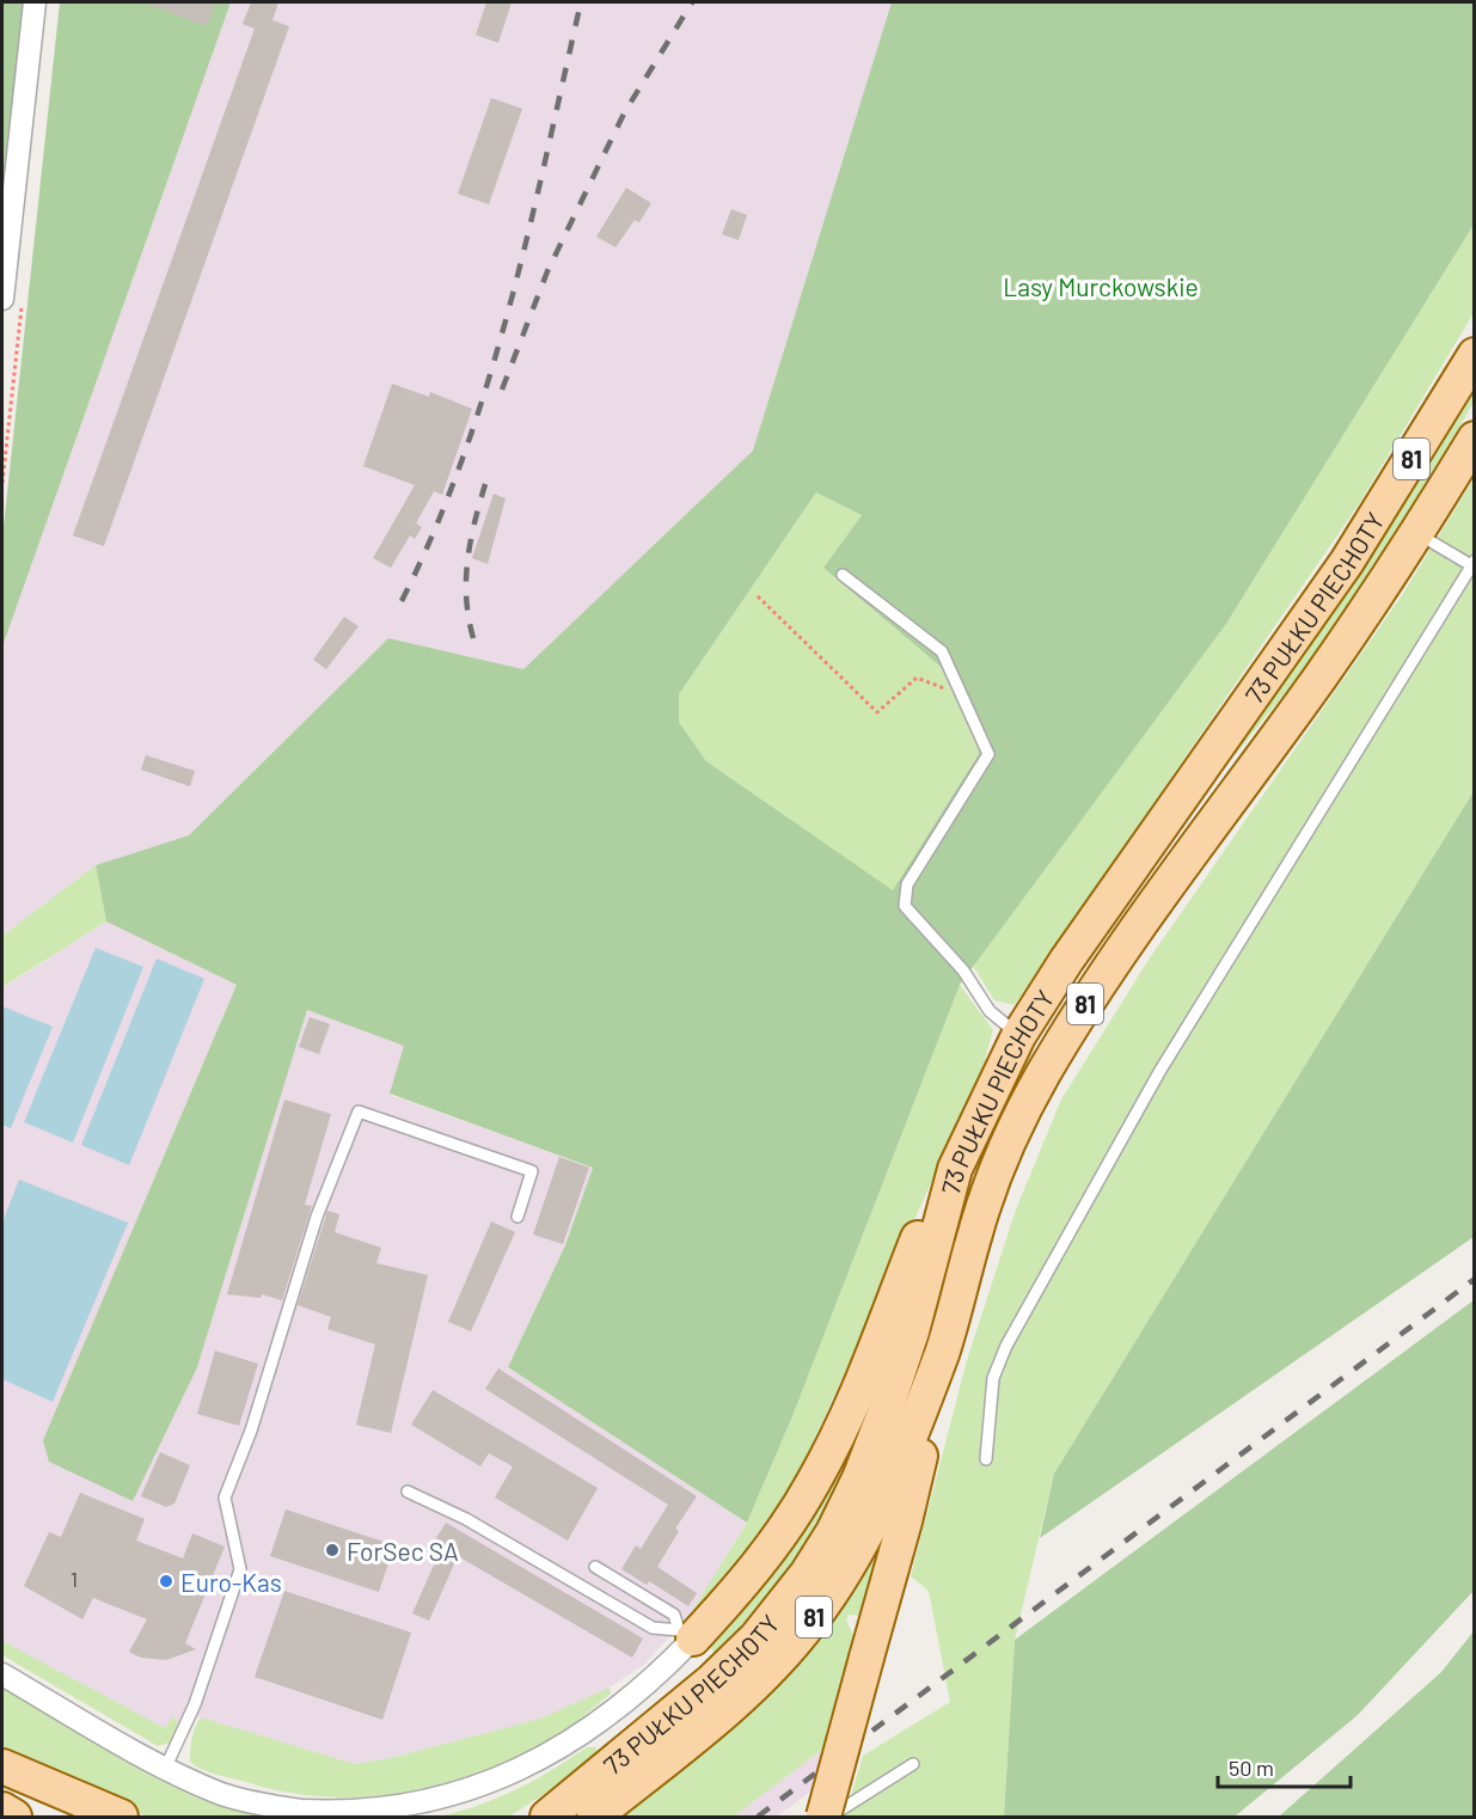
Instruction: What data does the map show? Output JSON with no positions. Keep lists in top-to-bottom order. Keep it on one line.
{"streets":{"main road":["81","73 PUŁKU PIECHOTY"]},"parks":["Lasy Murckowskie"],"places":["ForSec SA","Euro-Kas"],"house_numbers":["1"],"scale_bar":"50 m"}
